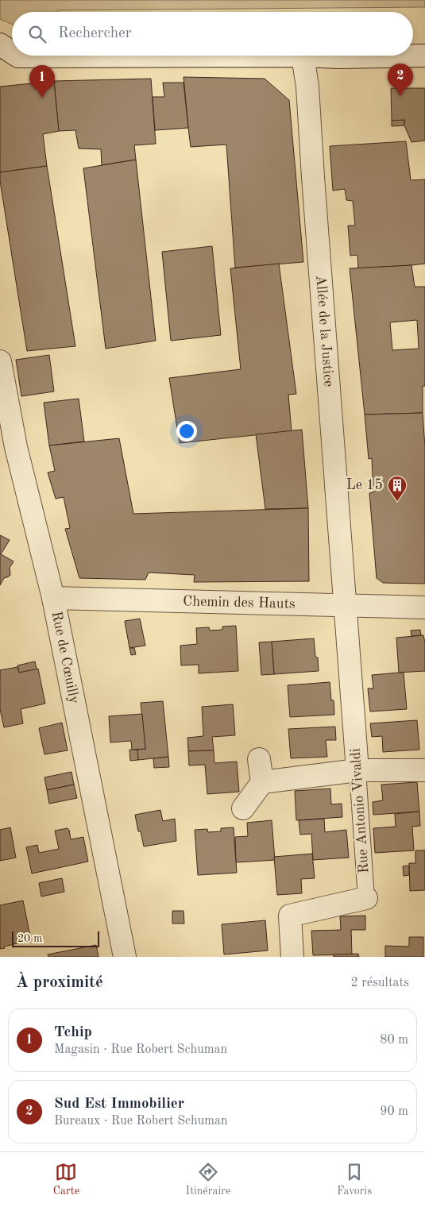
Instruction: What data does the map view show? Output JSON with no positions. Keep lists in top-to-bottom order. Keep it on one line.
{"streets":{"street":["Allée de la Justice","Chemin des Hauts","Rue de Cœuilly","Rue Antonio Vivaldi"]},"crossings":[["Allée de la Justice","Chemin des Hauts"],["Allée de la Justice","Rue Antonio Vivaldi"],["Chemin des Hauts","Rue de Cœuilly"],["Chemin des Hauts","Rue Antonio Vivaldi"]],"places":{"building":["Le 15"]},"scale_bar":"20 m","page":{"search":"Rechercher","pins":["2","1"],"scale":"20 m","heading":["À proximité","2 résultats"],"list":[{"mark":"1","name":"Tchip","note":"Magasin · Rue Robert Schuman","value":"80 m"},{"mark":"2","name":"Sud Est Immobilier","note":"Bureaux · Rue Robert Schuman","value":"90 m"}],"nav":["Carte","Itinéraire","Favoris"]}}
